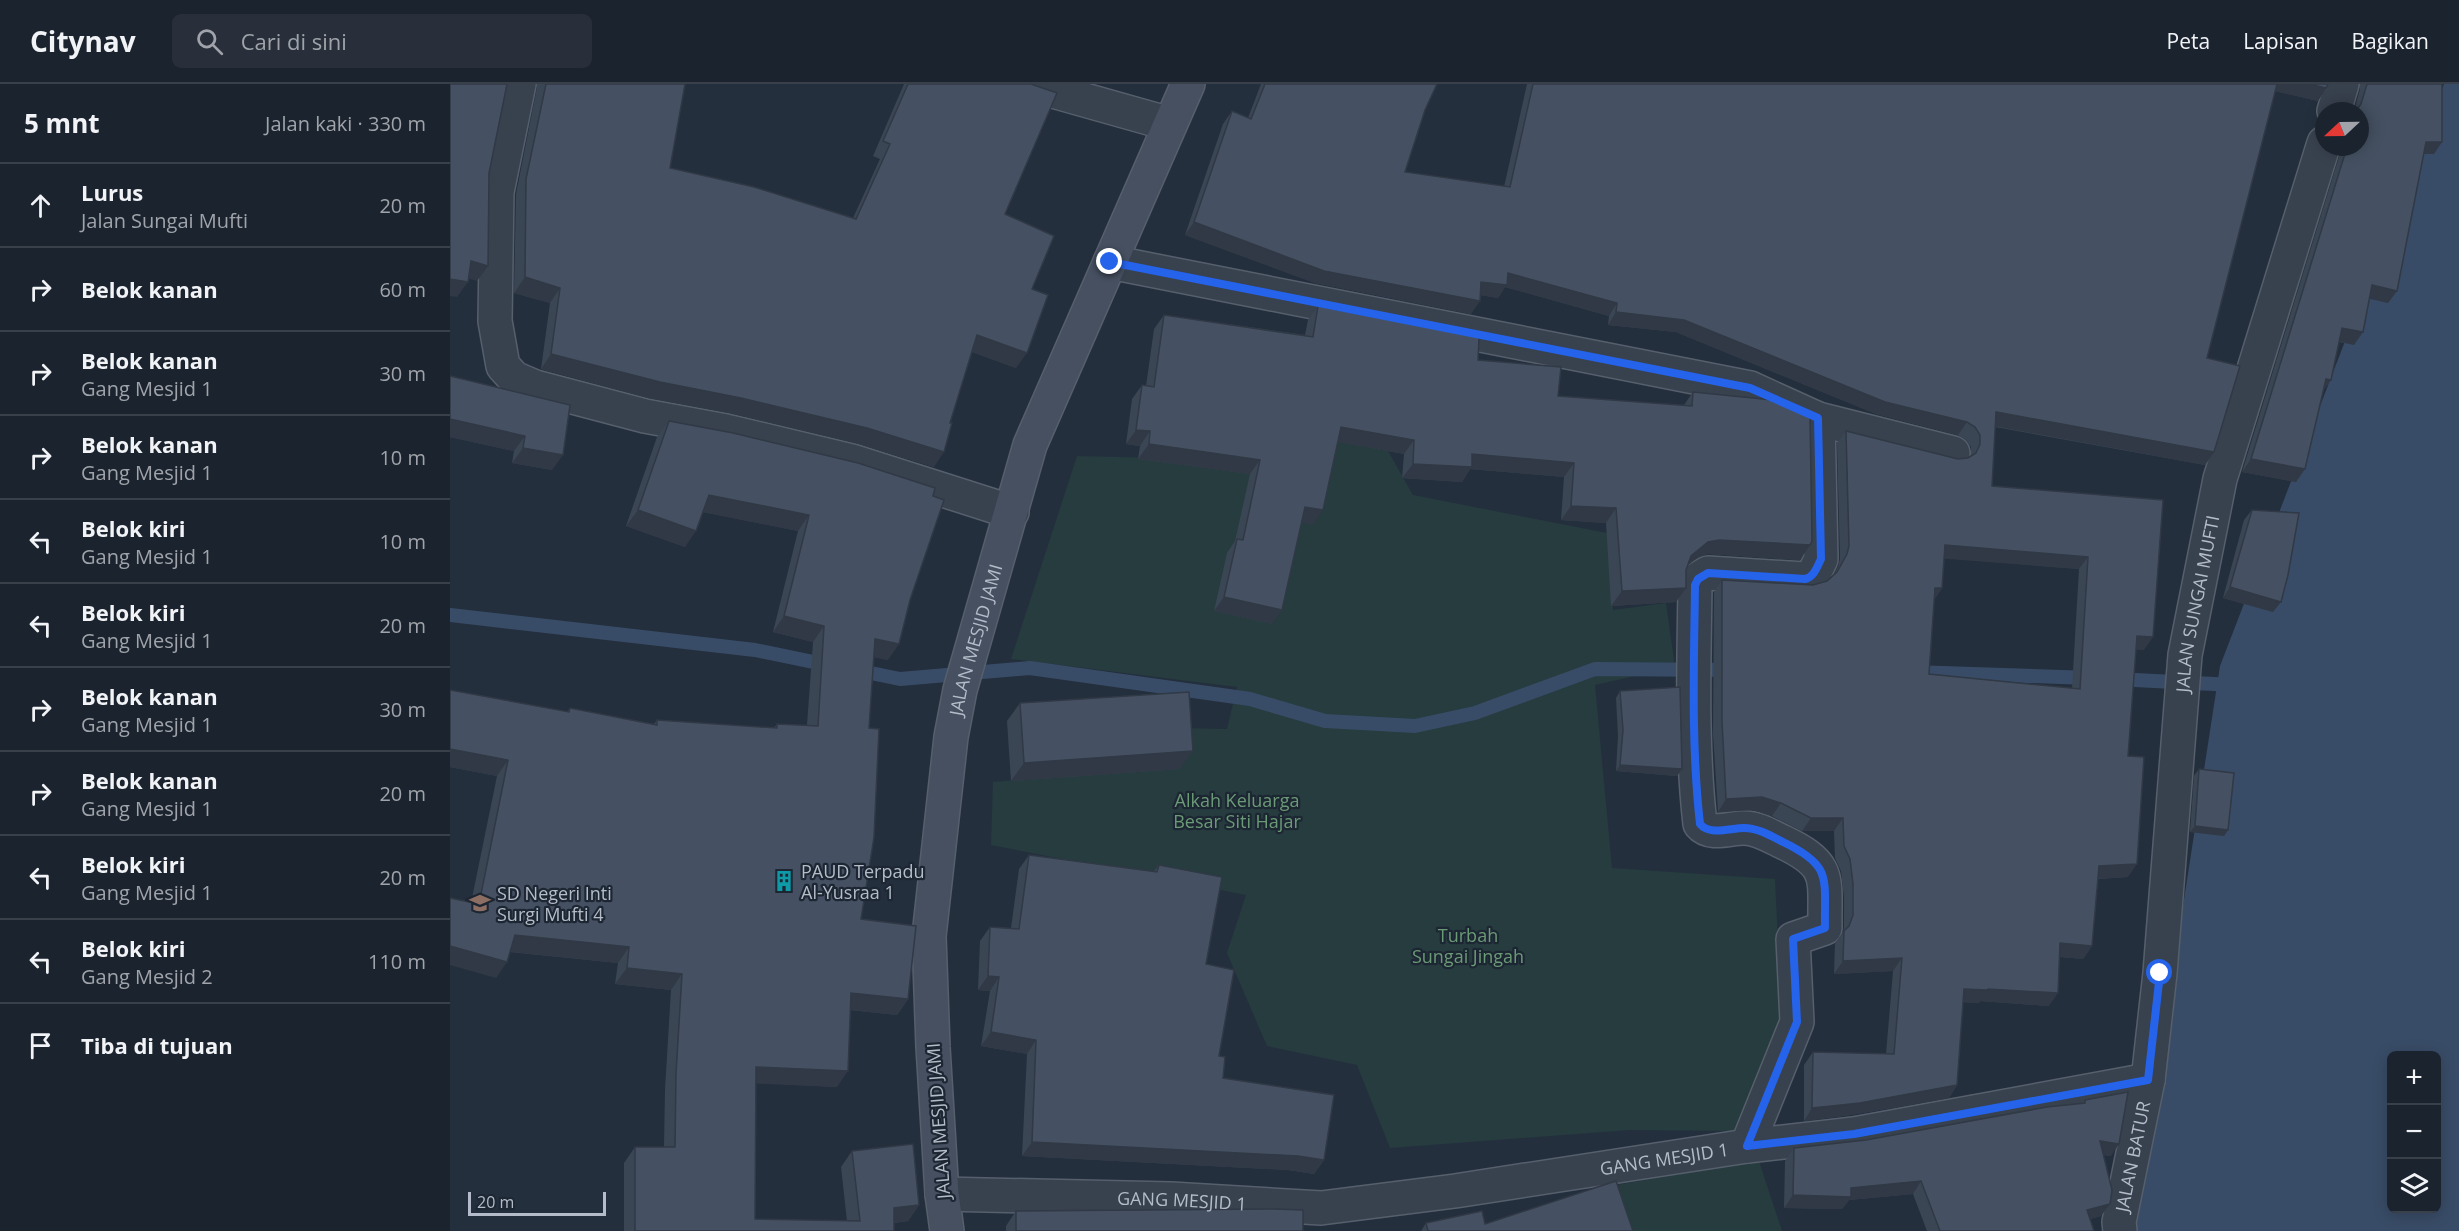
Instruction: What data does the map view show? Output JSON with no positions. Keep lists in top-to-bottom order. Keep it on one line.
{"streets":{"main road":["JALAN MESJID JAMI"],"street":["JALAN SUNGAI MUFTI","JALAN BATUR","GANG MESJID 1"]},"crossings":[["JALAN SUNGAI MUFTI","JALAN BATUR"],["JALAN MESJID JAMI","GANG MESJID 1"]],"parks":["Alkah Keluarga Besar Siti Hajar","Turbah Sungai Jingah"],"places":{"building":["PAUD Terpadu Al-Yusraa 1"],"school or university":["SD Negeri Inti Surgi Mufti 4"]},"scale_bar":"20 m","north":"left","page":{"header":"Citynav","search":"Cari di sini","nav":["Peta","Lapisan","Bagikan"],"heading":["5 mnt","Jalan kaki · 330 m"],"list":[["Lurus","Jalan Sungai Mufti","20 m"],["Belok kanan","60 m"],["Belok kanan","Gang Mesjid 1","30 m"],["Belok kanan","Gang Mesjid 1","10 m"],["Belok kiri","Gang Mesjid 1","10 m"],["Belok kiri","Gang Mesjid 1","20 m"],["Belok kanan","Gang Mesjid 1","30 m"],["Belok kanan","Gang Mesjid 1","20 m"],["Belok kiri","Gang Mesjid 1","20 m"],["Belok kiri","Gang Mesjid 2","110 m"],"Tiba di tujuan"],"map_buttons":["+","−"],"scale":"20 m"}}
